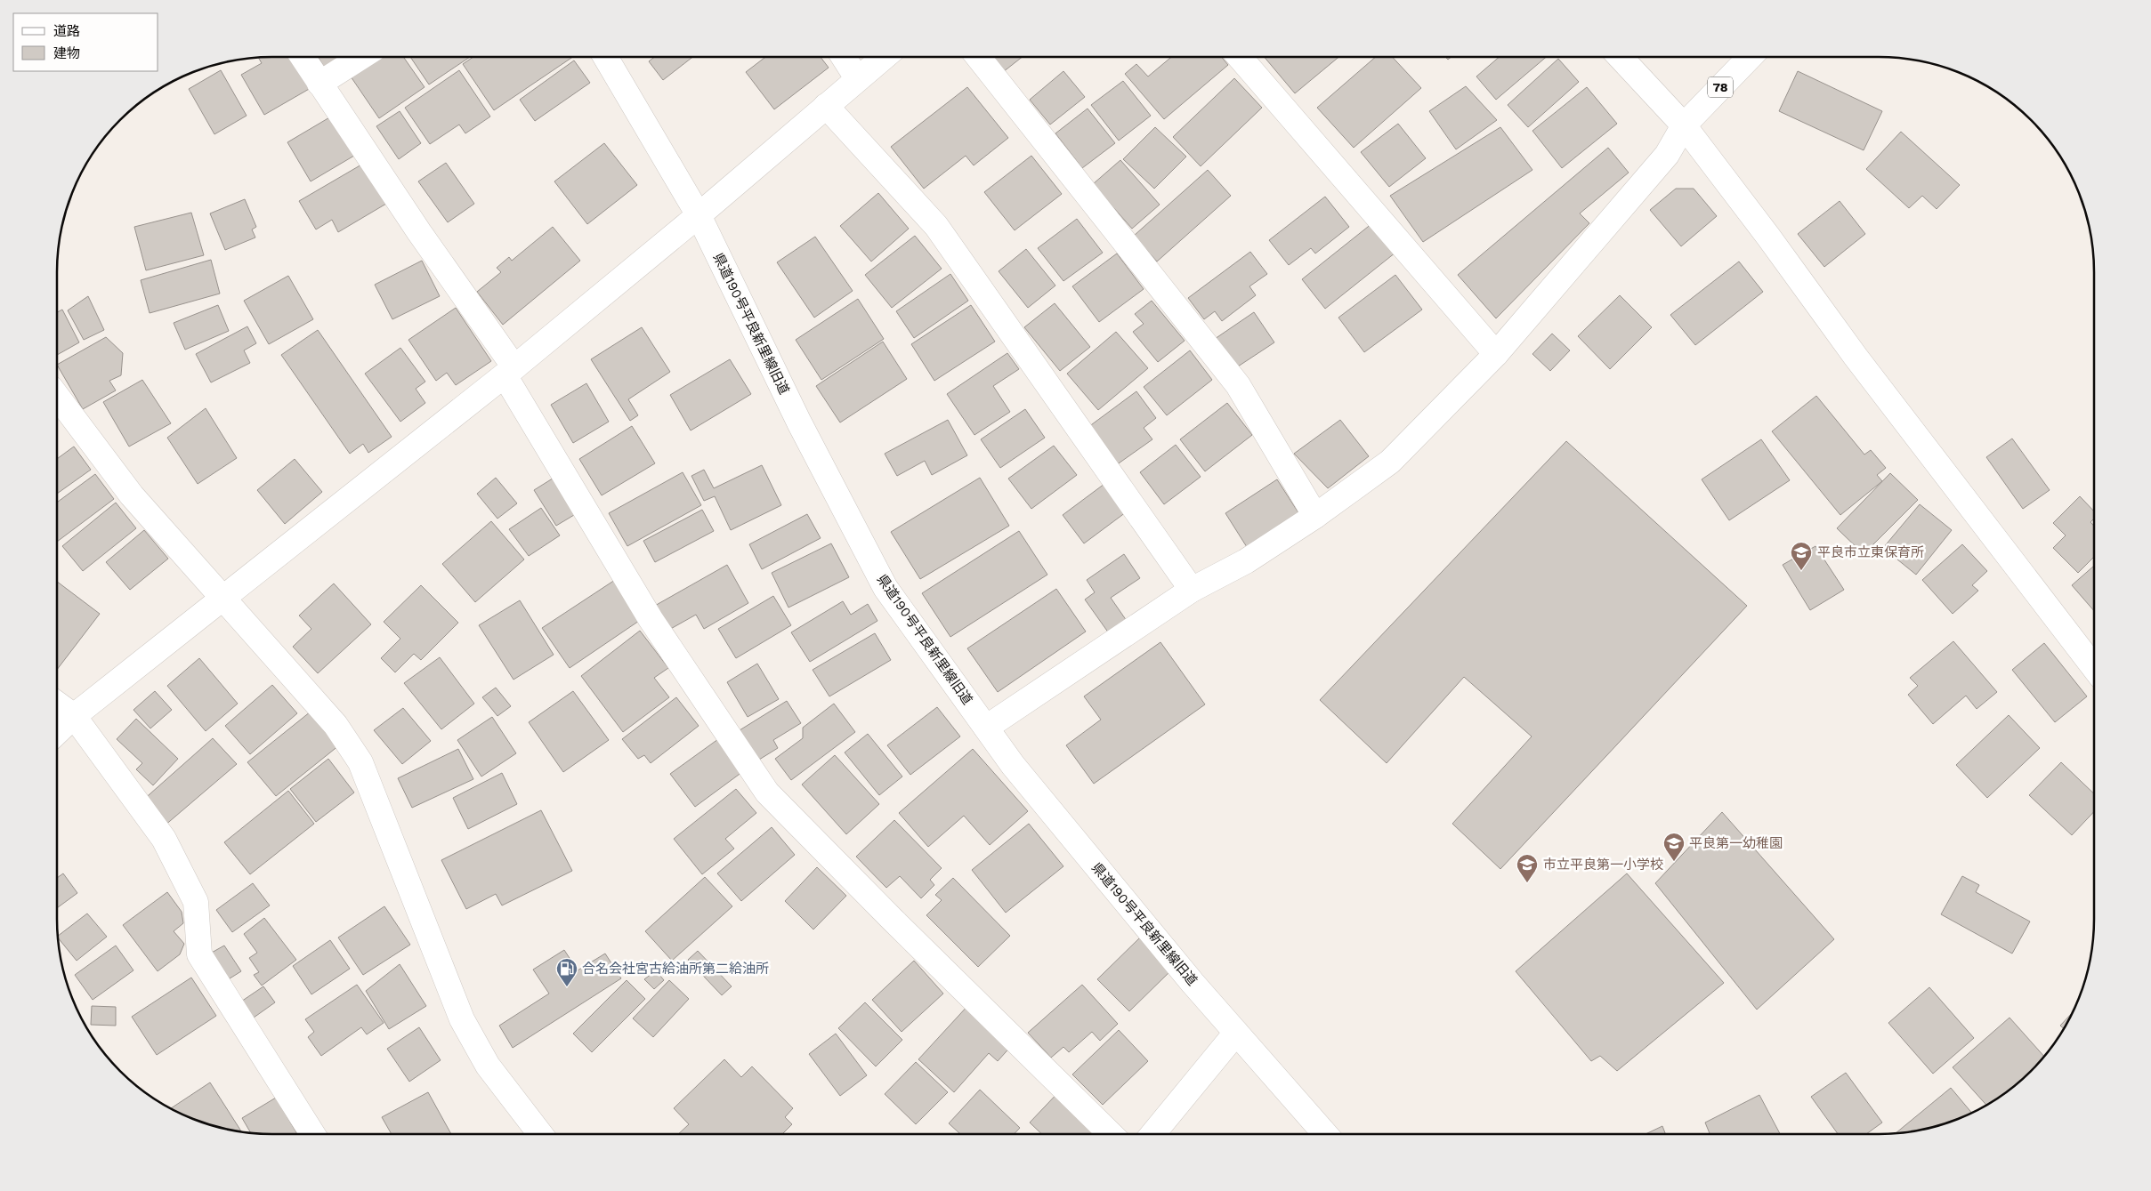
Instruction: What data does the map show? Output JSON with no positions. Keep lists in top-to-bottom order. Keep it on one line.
{"streets":{"street":["78","県道190号平良新里線旧道"]},"places":{"school or university":["平良市立東保育所","平良第一幼稚園","市立平良第一小学校"],"fuel station":["合名会社宮古給油所第二給油所"]},"legend":["道路","建物"]}
